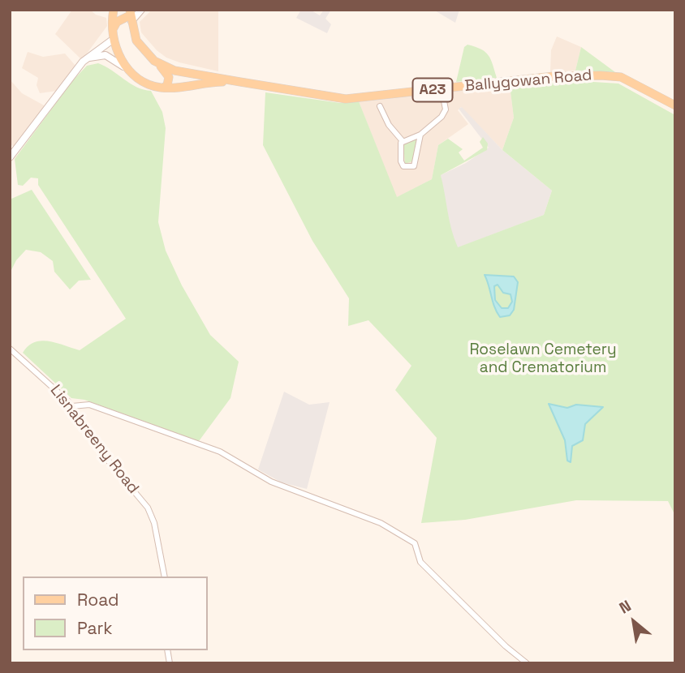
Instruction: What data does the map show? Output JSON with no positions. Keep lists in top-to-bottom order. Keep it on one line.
{"streets":{"main road":["Ballygowan Road","A23"],"street":["Lisnabreeny Road"]},"parks":["Roselawn Cemetery and Crematorium"],"legend":["Road","Park"],"north":"top left"}
